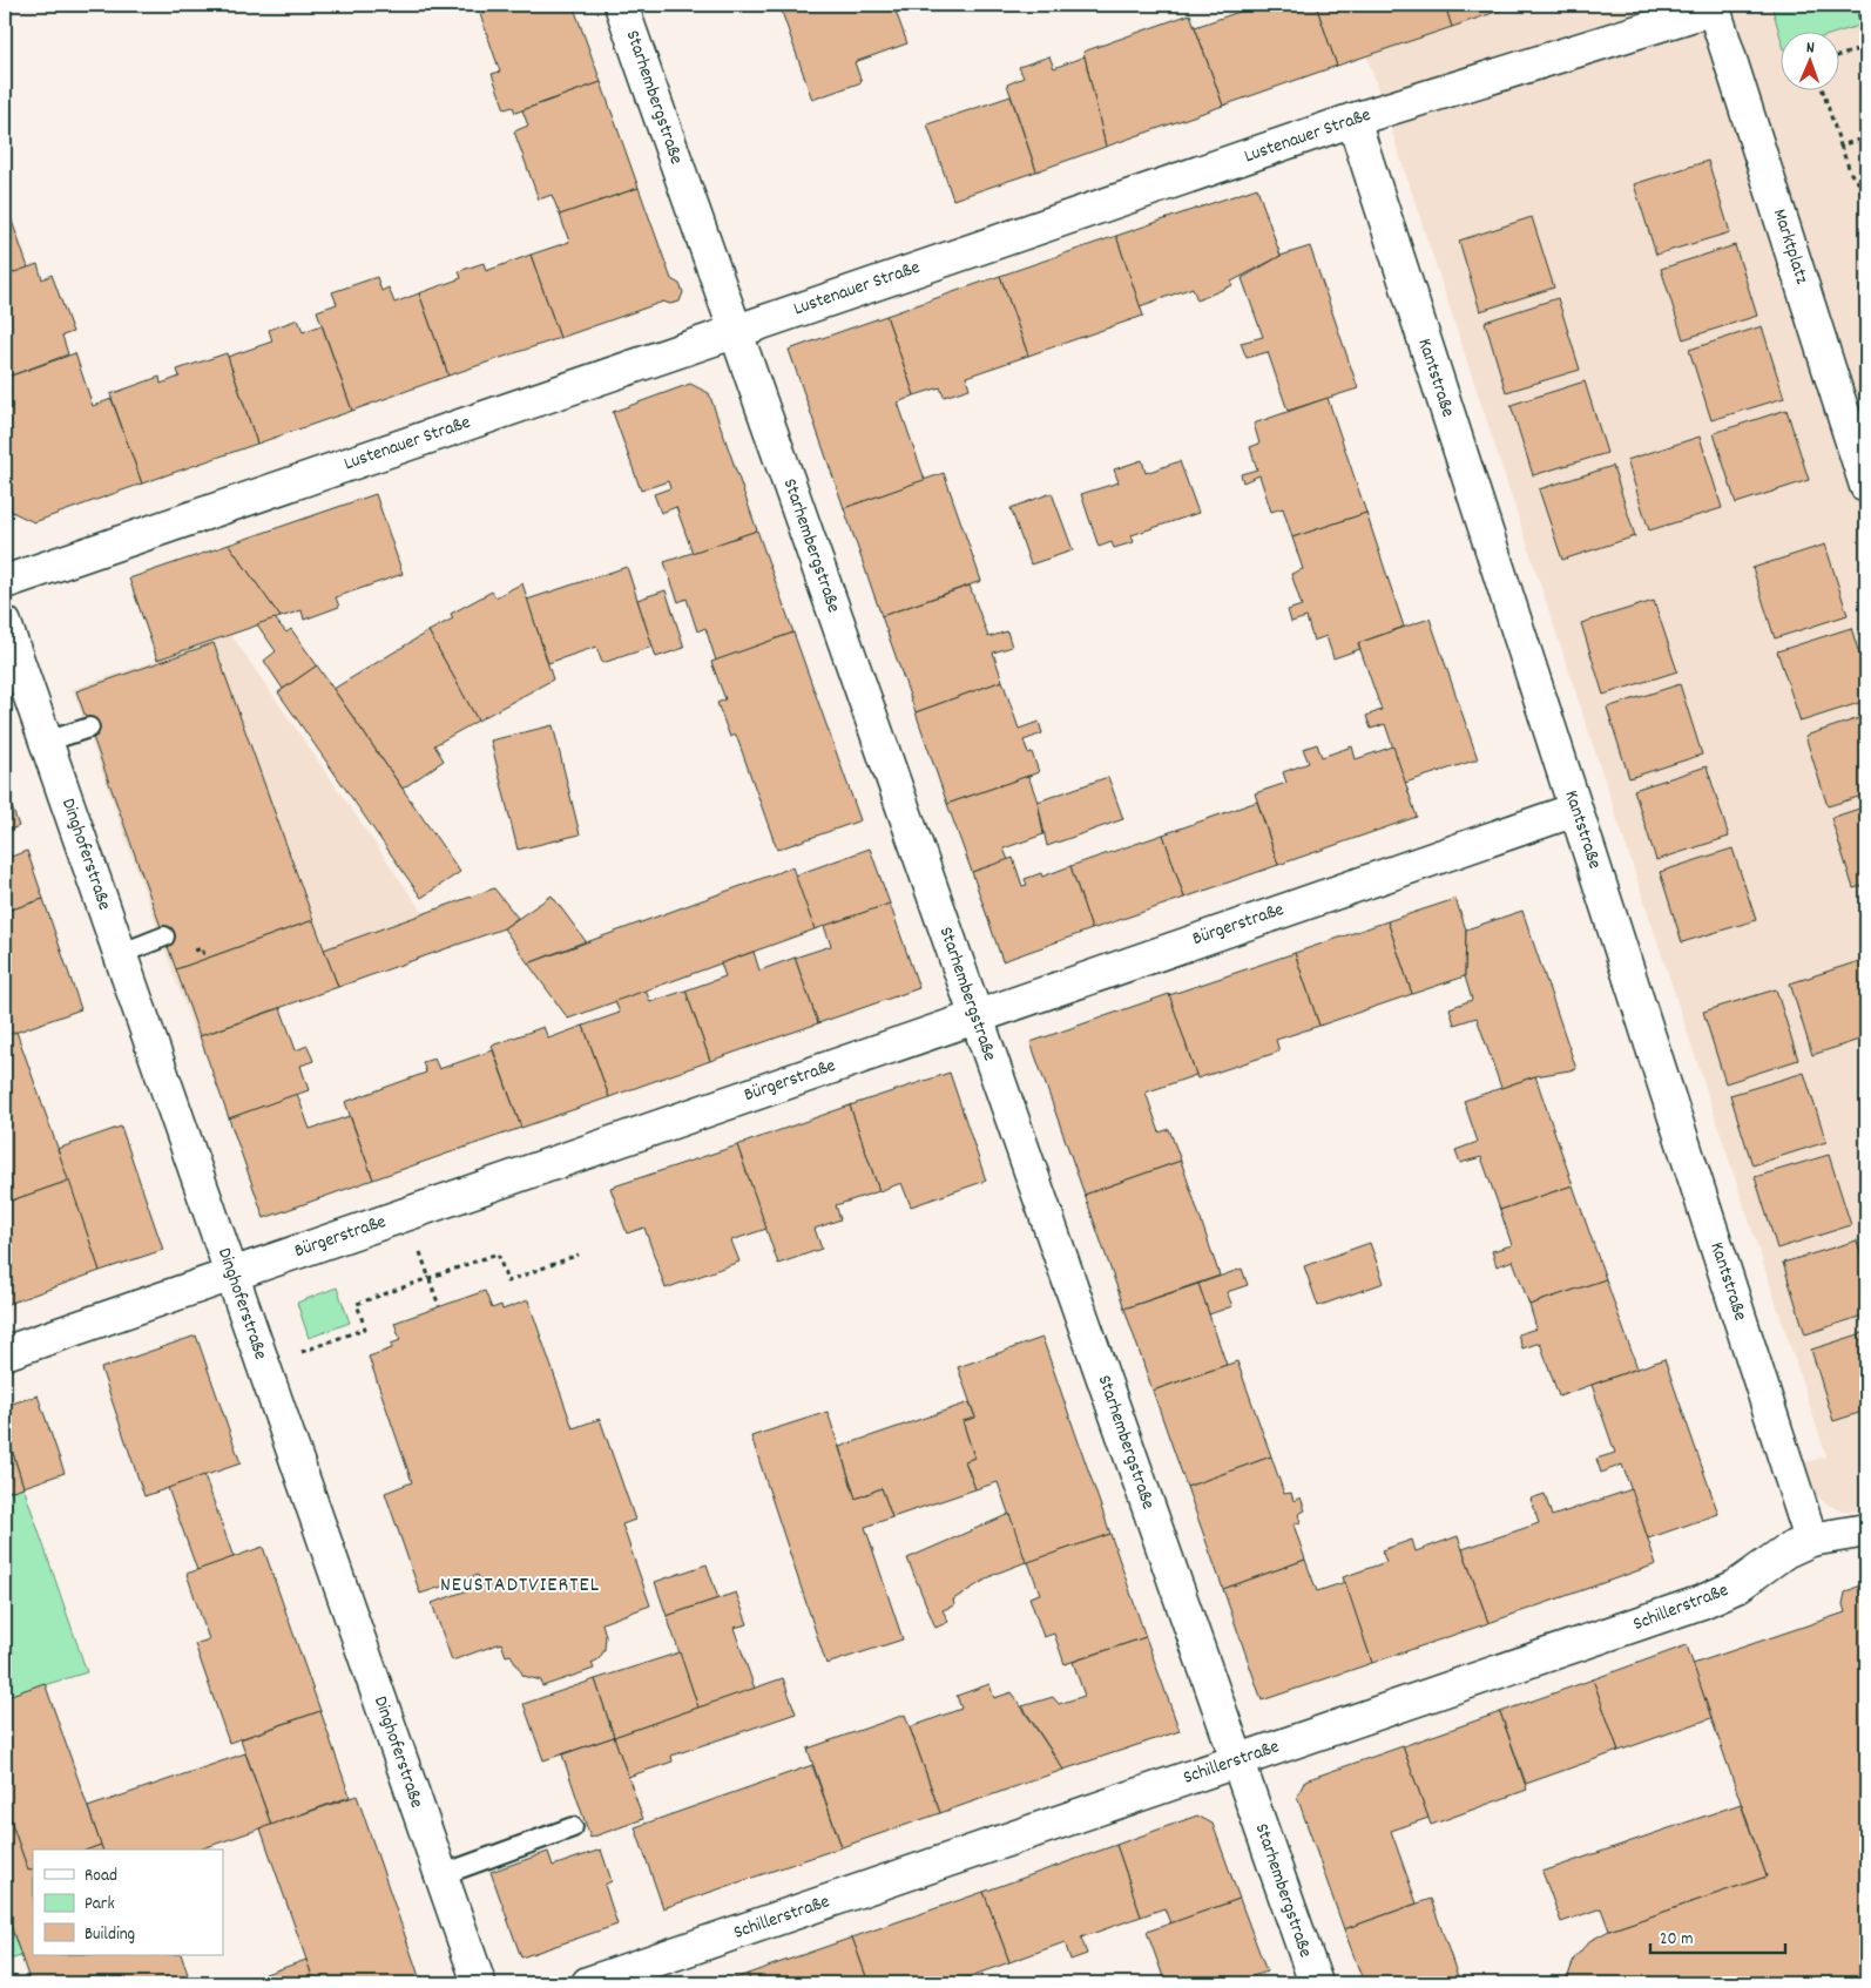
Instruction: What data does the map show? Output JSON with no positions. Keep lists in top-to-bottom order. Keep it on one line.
{"streets":{"street":["Starhembergstraße","Lustenauer Straße","Marktplatz","Kantstraße","Dinghoferstraße","Bürgerstraße","Schillerstraße"]},"crossings":[["Starhembergstraße","Lustenauer Straße"],["Starhembergstraße","Bürgerstraße"],["Starhembergstraße","Schillerstraße"],["Lustenauer Straße","Marktplatz"],["Lustenauer Straße","Kantstraße"],["Kantstraße","Bürgerstraße"],["Kantstraße","Schillerstraße"],["Dinghoferstraße","Bürgerstraße"]],"districts":["NEUSTADTVIERTEL"],"legend":["Road","Park","Building"],"scale_bar":"20 m","north":"top"}
